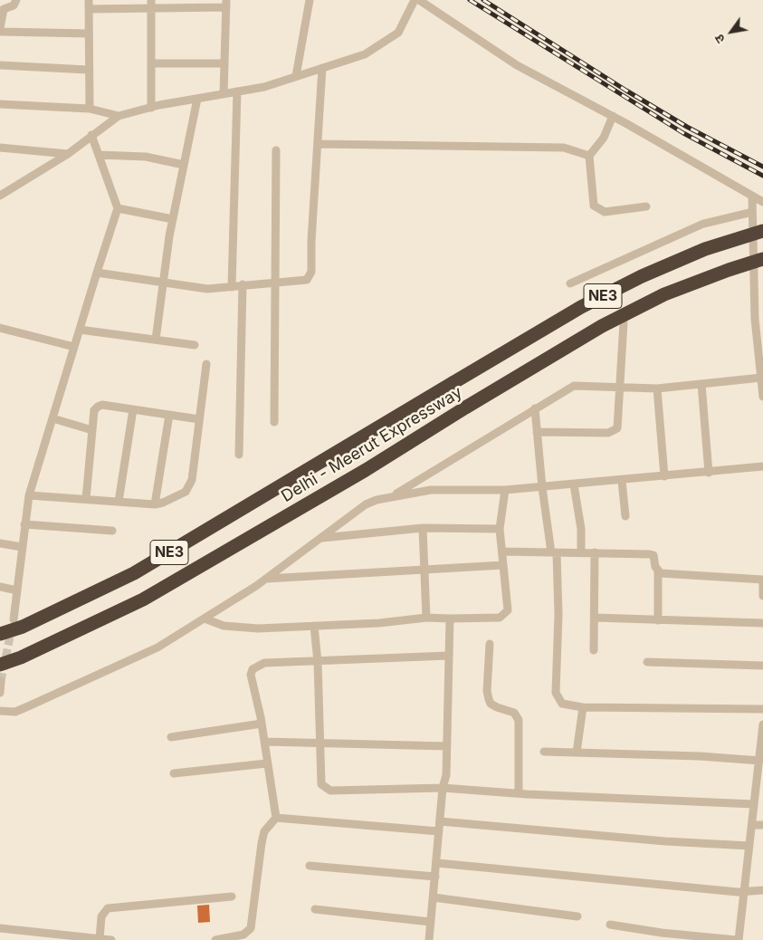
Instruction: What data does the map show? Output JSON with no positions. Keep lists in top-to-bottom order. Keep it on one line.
{"streets":{"highway":["NE3","Delhi - Meerut Expressway"]},"north":"bottom left"}
